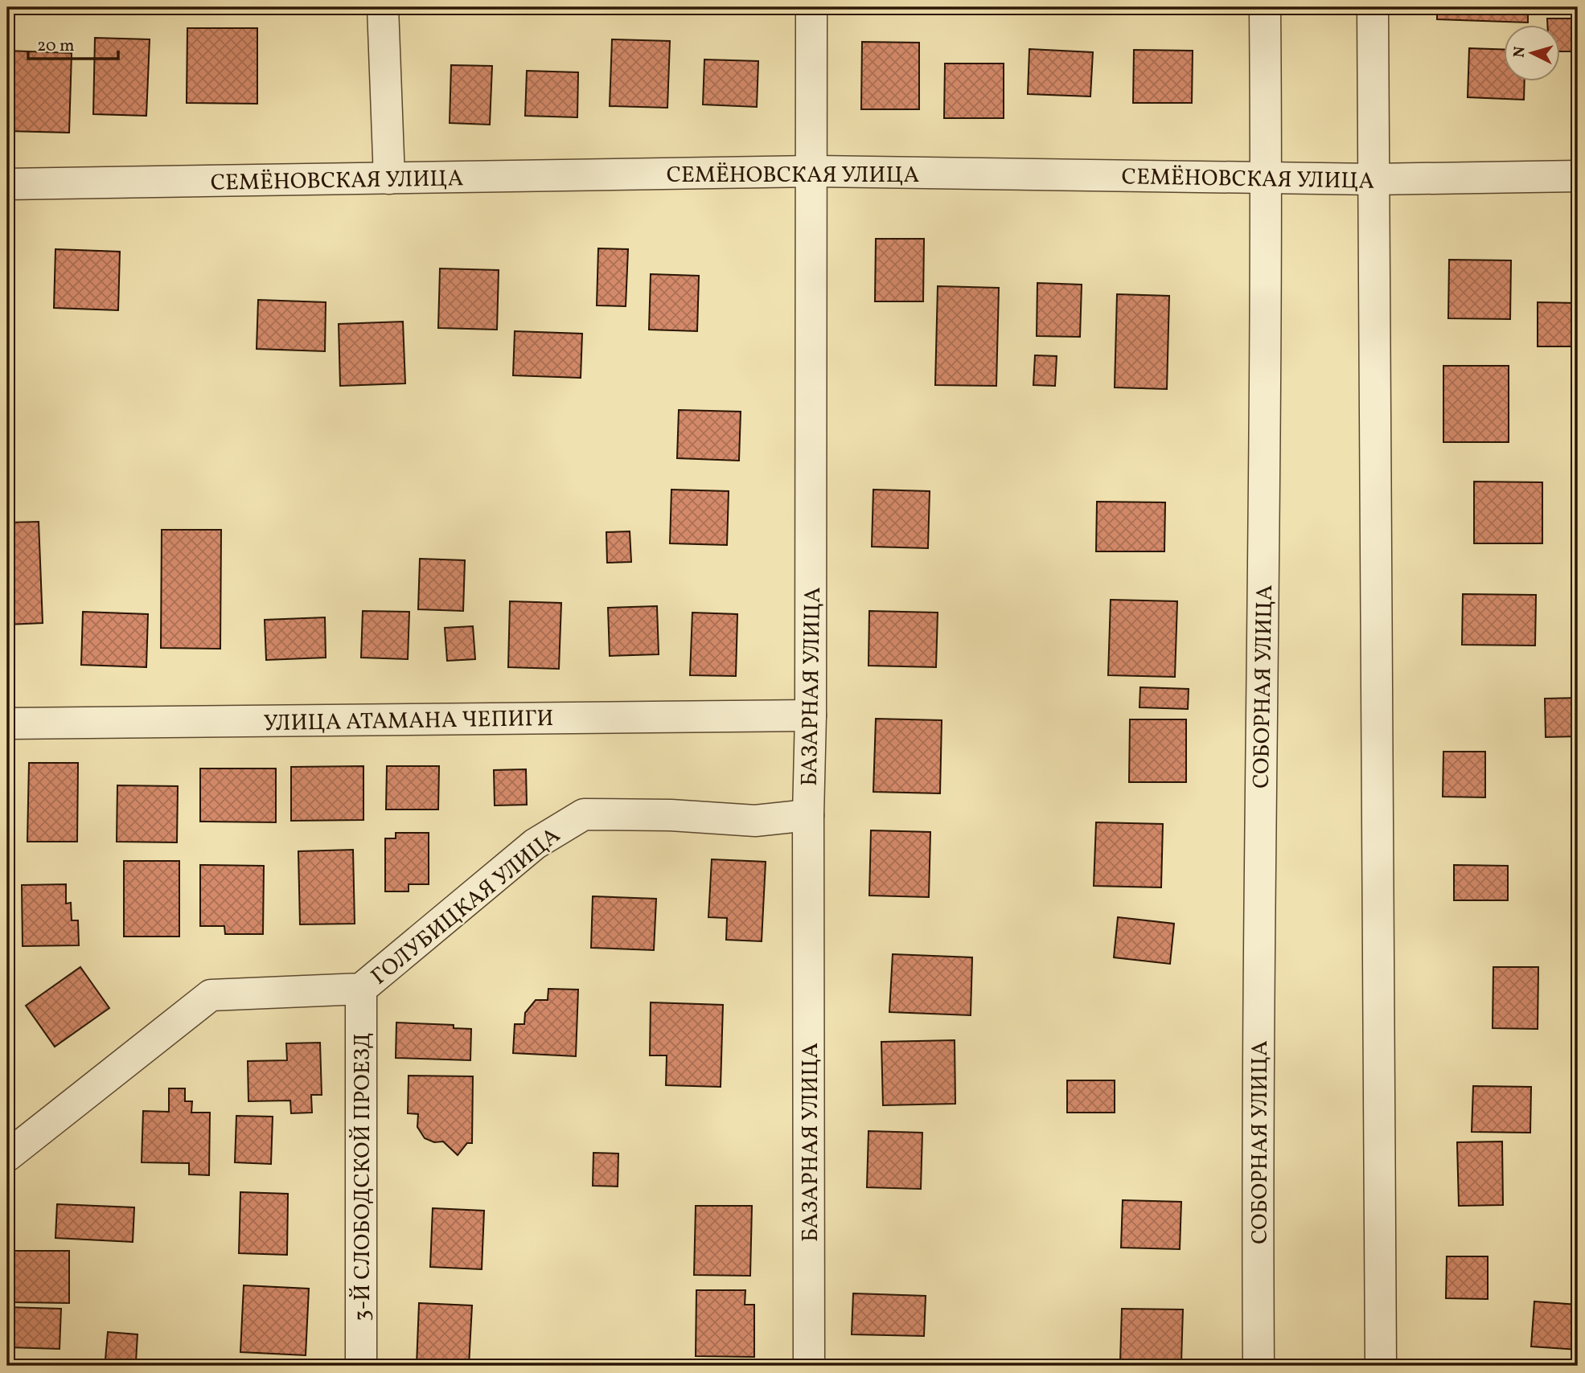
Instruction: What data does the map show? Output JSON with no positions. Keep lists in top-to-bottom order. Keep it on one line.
{"streets":{"street":["СЕМЁНОВСКАЯ УЛИЦА","БАЗАРНАЯ УЛИЦА","СОБОРНАЯ УЛИЦА","УЛИЦА АТАМАНА ЧЕПИГИ","ГОЛУБИЦКАЯ УЛИЦА","3-Й СЛОБОДСКОЙ ПРОЕЗД"]},"crossings":[["СЕМЁНОВСКАЯ УЛИЦА","БАЗАРНАЯ УЛИЦА"],["СЕМЁНОВСКАЯ УЛИЦА","СОБОРНАЯ УЛИЦА"],["БАЗАРНАЯ УЛИЦА","УЛИЦА АТАМАНА ЧЕПИГИ"],["БАЗАРНАЯ УЛИЦА","ГОЛУБИЦКАЯ УЛИЦА"],["ГОЛУБИЦКАЯ УЛИЦА","3-Й СЛОБОДСКОЙ ПРОЕЗД"]],"scale_bar":"20 m","north":"left"}
